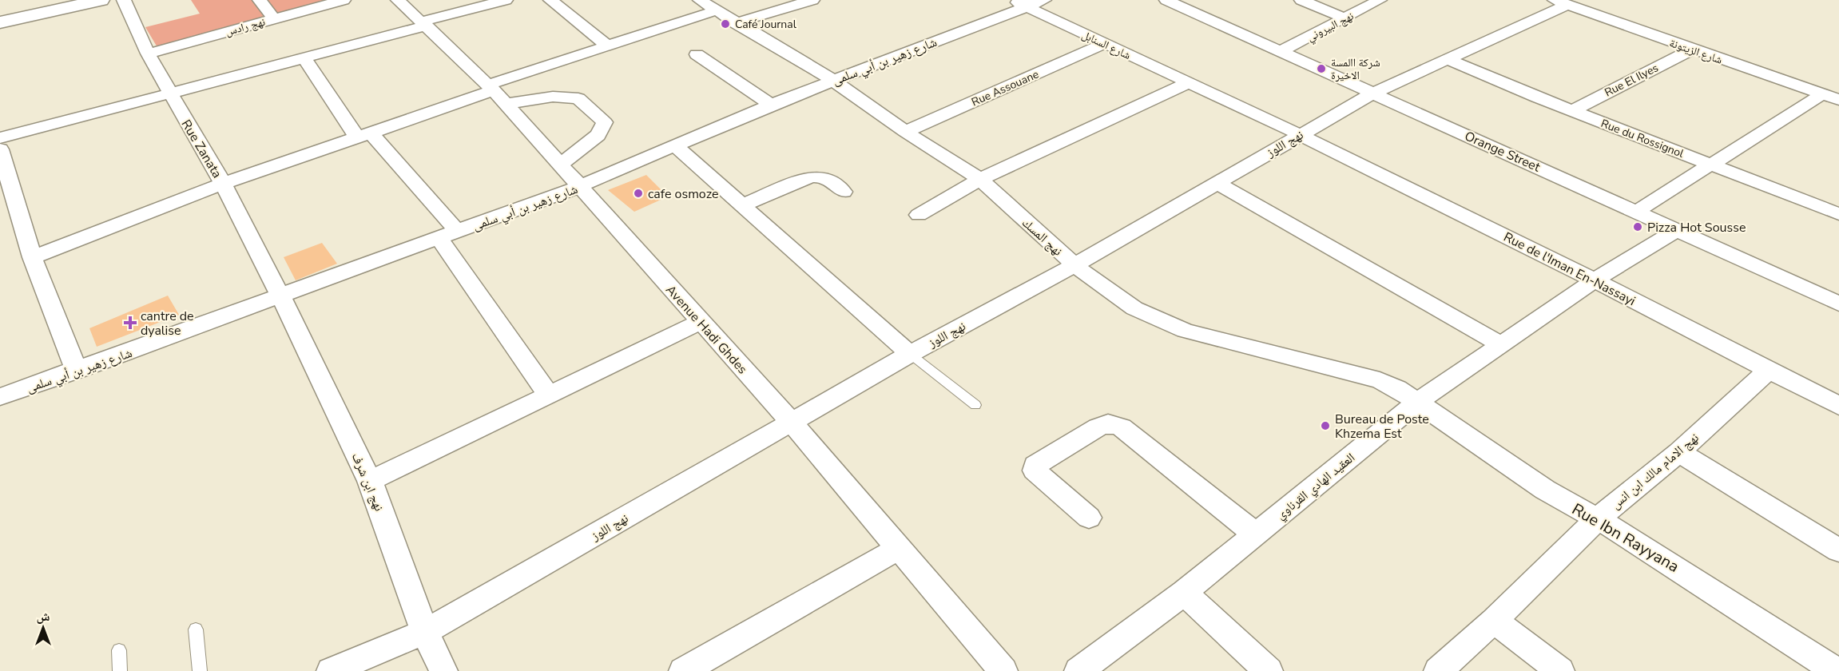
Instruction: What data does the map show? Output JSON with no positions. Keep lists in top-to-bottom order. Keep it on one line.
{"streets":{"street":["نهج رادس","نهج البيروني","شارع السنابل","شارع الزيتونة","شارع زهير بن أبي سلمى","Rue El Ilyes","Rue Assouane","Rue du Rossignol","نهج اللوز","Rue Zanata","Orange Street","نهج المسك","Rue de l'Iman En-Nassayi","Avenue Hadi Ghdes","نهج الامام مالك ابن انس","نهج ابن شرف","العقيد الهادي القرناوي","Rue Ibn Rayyana"]},"crossings":[["نهج رادس","Rue Zanata"],["نهج البيروني","Orange Street"],["شارع السنابل","شارع زهير بن أبي سلمى"],["شارع السنابل","Rue Assouane"],["شارع السنابل","نهج اللوز"],["شارع السنابل","Rue de l'Iman En-Nassayi"],["شارع الزيتونة","Rue El Ilyes"],["شارع الزيتونة","نهج اللوز"],["شارع زهير بن أبي سلمى","Rue Zanata"],["شارع زهير بن أبي سلمى","نهج المسك"],["شارع زهير بن أبي سلمى","Avenue Hadi Ghdes"],["شارع زهير بن أبي سلمى","نهج ابن شرف"],["Rue El Ilyes","Rue du Rossignol"],["Rue Assouane","نهج المسك"],["Rue du Rossignol","نهج اللوز"],["نهج اللوز","Orange Street"],["نهج اللوز","نهج المسك"],["نهج اللوز","Rue de l'Iman En-Nassayi"],["نهج اللوز","Avenue Hadi Ghdes"],["نهج اللوز","نهج ابن شرف"],["Rue Zanata","نهج ابن شرف"],["Orange Street","العقيد الهادي القرناوي"],["نهج المسك","العقيد الهادي القرناوي"],["نهج المسك","Rue Ibn Rayyana"],["Rue de l'Iman En-Nassayi","نهج الامام مالك ابن انس"],["Rue de l'Iman En-Nassayi","العقيد الهادي القرناوي"],["نهج الامام مالك ابن انس","Rue Ibn Rayyana"],["العقيد الهادي القرناوي","Rue Ibn Rayyana"]],"places":{"other":["Café Journal","شركة االمسة الاخيرة","cafe osmoze","Pizza Hot Sousse","Bureau de Poste Khzema Est"],"health":["cantre de dyalise"]},"north":"top"}
